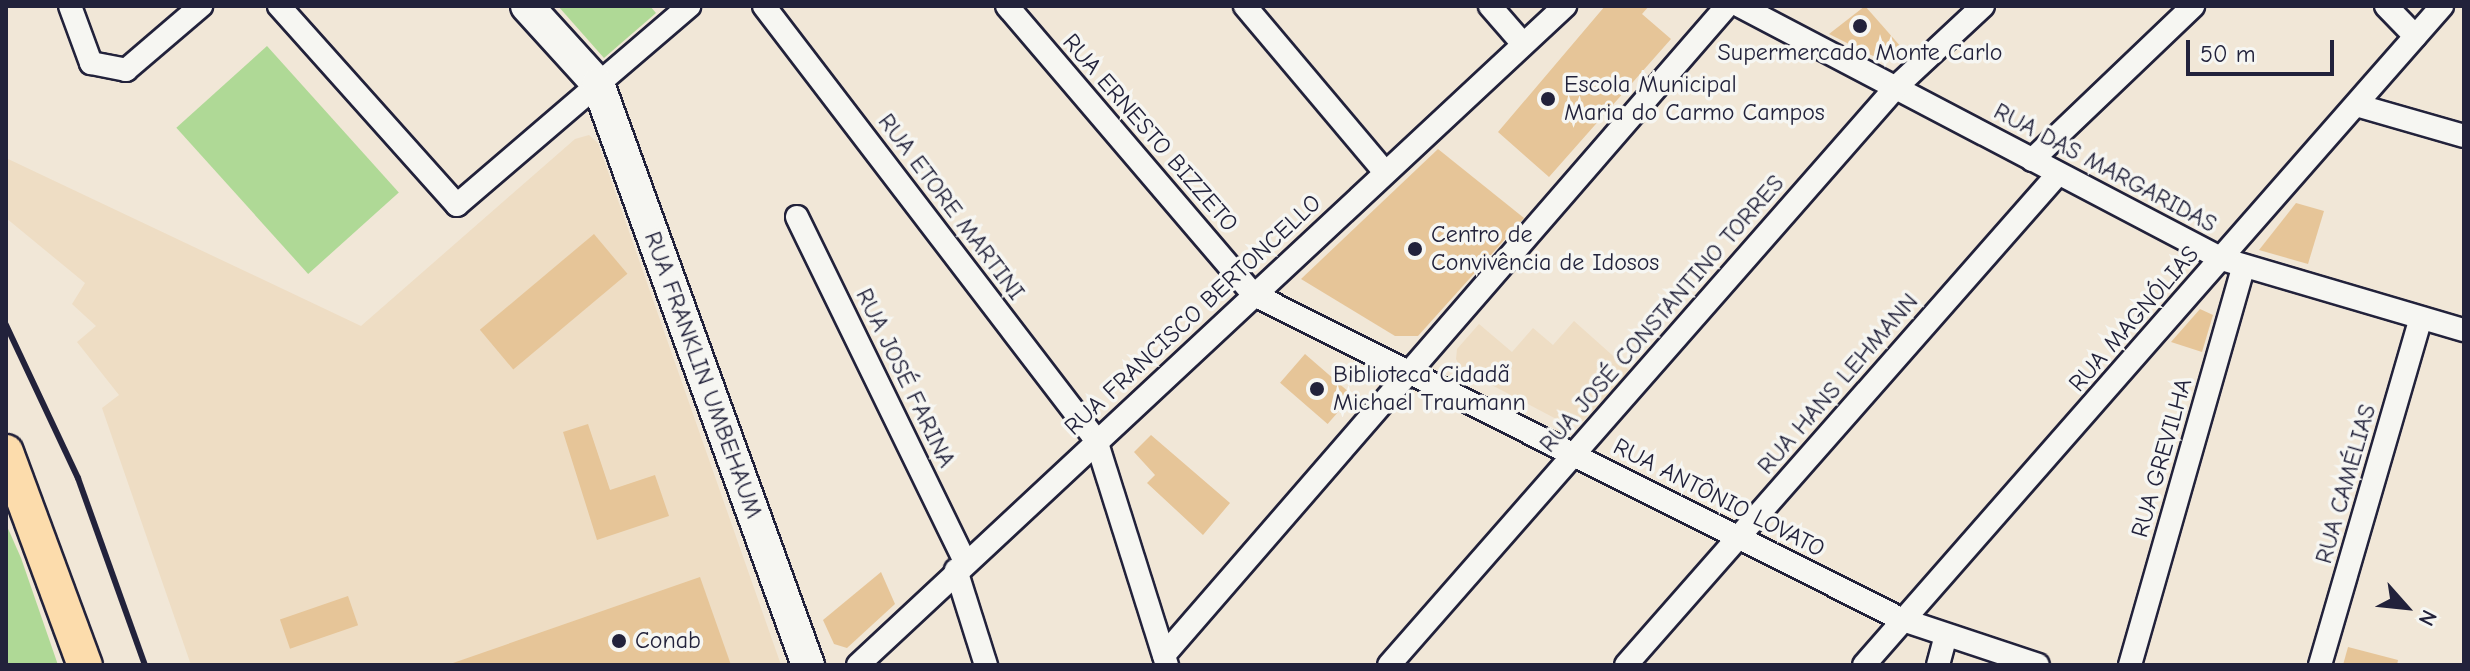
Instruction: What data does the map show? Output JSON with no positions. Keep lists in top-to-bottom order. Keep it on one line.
{"streets":{"street":["RUA ERNESTO BIZZETO","RUA DAS MARGARIDAS","RUA ETORE MARTINI","RUA JOSÉ CONSTANTINO TORRES","RUA FRANCISCO BERTONCELLO","RUA MAGNÓLIAS","RUA FRANKLIN UMBEHAUM","RUA JOSÉ FARINA","RUA HANS LEHMANN","RUA GREVILHA","RUA CAMÉLIAS","RUA ANTÔNIO LOVATO"]},"crossings":[["RUA ERNESTO BIZZETO","RUA FRANCISCO BERTONCELLO"],["RUA ERNESTO BIZZETO","RUA ANTÔNIO LOVATO"],["RUA DAS MARGARIDAS","RUA JOSÉ CONSTANTINO TORRES"],["RUA DAS MARGARIDAS","RUA MAGNÓLIAS"],["RUA DAS MARGARIDAS","RUA HANS LEHMANN"],["RUA DAS MARGARIDAS","RUA GREVILHA"],["RUA DAS MARGARIDAS","RUA CAMÉLIAS"],["RUA ETORE MARTINI","RUA FRANCISCO BERTONCELLO"],["RUA JOSÉ CONSTANTINO TORRES","RUA ANTÔNIO LOVATO"],["RUA FRANCISCO BERTONCELLO","RUA JOSÉ FARINA"],["RUA FRANCISCO BERTONCELLO","RUA ANTÔNIO LOVATO"],["RUA MAGNÓLIAS","RUA ANTÔNIO LOVATO"],["RUA HANS LEHMANN","RUA ANTÔNIO LOVATO"]],"places":["Supermercado Monte Carlo","Escola Municipal Maria do Carmo Campos","Centro de Convivência de Idosos","Biblioteca Cidadã Michael Traumann","Conab"],"scale_bar":"50 m","north":"bottom right"}
